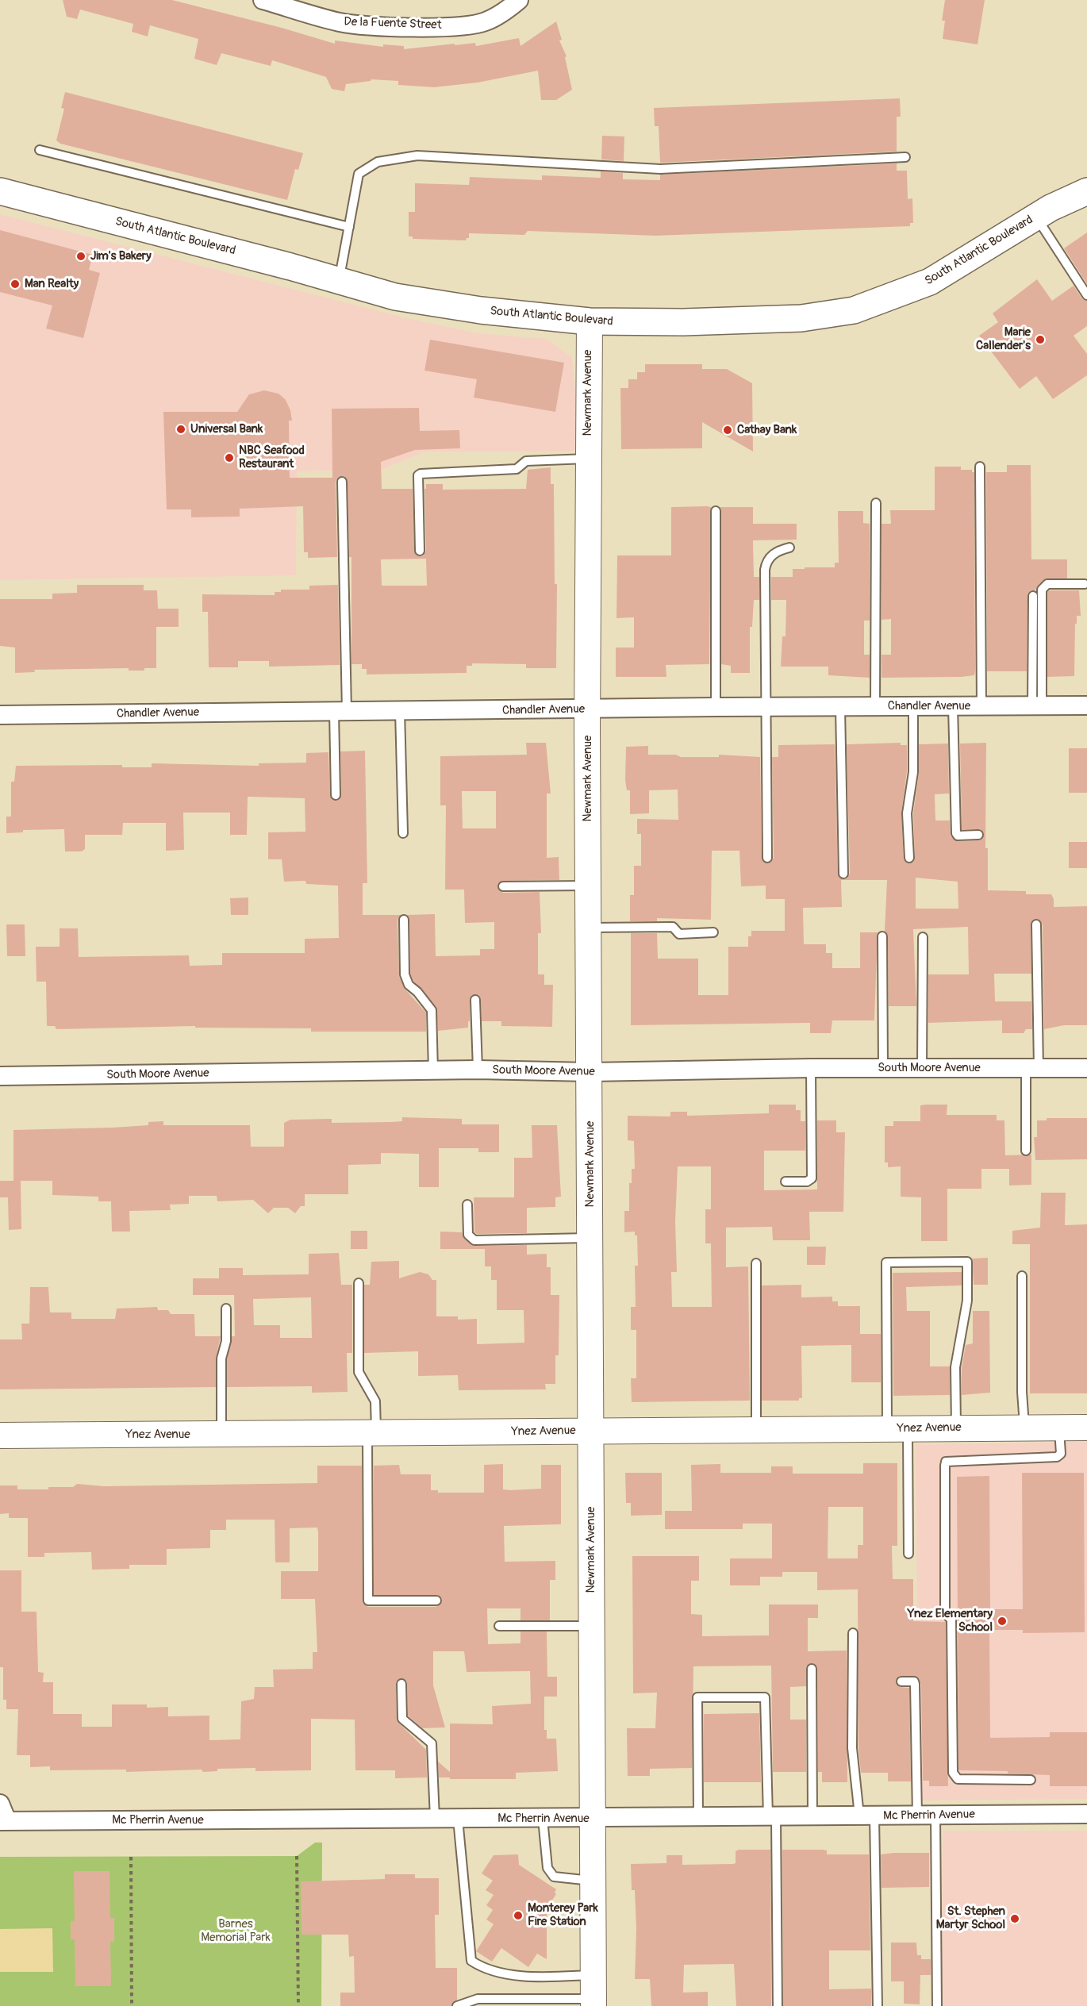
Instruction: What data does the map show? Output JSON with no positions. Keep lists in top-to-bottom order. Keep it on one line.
{"streets":{"main road":["South Atlantic Boulevard"],"street":["De la Fuente Street","Newmark Avenue","Chandler Avenue","South Moore Avenue","Ynez Avenue","Mc Pherrin Avenue"]},"crossings":[["South Atlantic Boulevard","Newmark Avenue"],["Newmark Avenue","Chandler Avenue"],["Newmark Avenue","South Moore Avenue"],["Newmark Avenue","Ynez Avenue"],["Newmark Avenue","Mc Pherrin Avenue"]],"parks":["Barnes Memorial Park"],"places":["Jim's Bakery","Man Realty","Marie Callender's","Universal Bank","Cathay Bank","NBC Seafood Restaurant","Ynez Elementary School","Monterey Park Fire Station","St. Stephen Martyr School"]}
